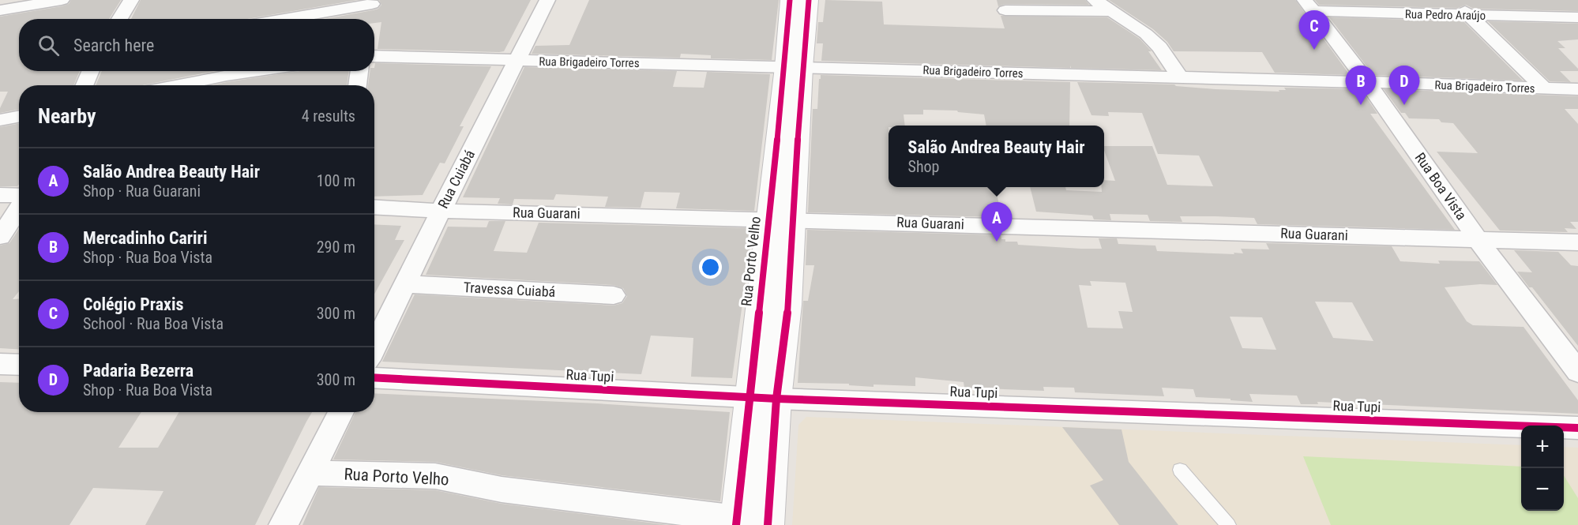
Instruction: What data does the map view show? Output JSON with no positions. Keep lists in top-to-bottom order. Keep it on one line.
{"streets":{"main road":["Rua Porto Velho"],"street":["Rua Pedro Araújo","Rua Brigadeiro Torres","Rua Cuiabá","Rua Boa Vista","Rua Guarani","Travessa Cuiabá","Rua Tupi"]},"crossings":[["Rua Pedro Araújo","Rua Boa Vista"],["Rua Brigadeiro Torres","Rua Cuiabá"],["Rua Brigadeiro Torres","Rua Boa Vista"],["Rua Brigadeiro Torres","Rua Porto Velho"],["Rua Cuiabá","Rua Guarani"],["Rua Cuiabá","Travessa Cuiabá"],["Rua Boa Vista","Rua Guarani"],["Rua Guarani","Rua Porto Velho"],["Rua Porto Velho","Rua Tupi"]],"page":{"pins":["C","B","D","A"],"search":"Search here","heading":["Nearby","4 results"],"popup":["Salão Andrea Beauty Hair","Shop"],"list":[{"mark":"A","name":"Salão Andrea Beauty Hair","note":"Shop · Rua Guarani","value":"100 m"},{"mark":"B","name":"Mercadinho Cariri","note":"Shop · Rua Boa Vista","value":"290 m"},{"mark":"C","name":"Colégio Praxis","note":"School · Rua Boa Vista","value":"300 m"},{"mark":"D","name":"Padaria Bezerra","note":"Shop · Rua Boa Vista","value":"300 m"}],"map_buttons":["+","−"]}}
